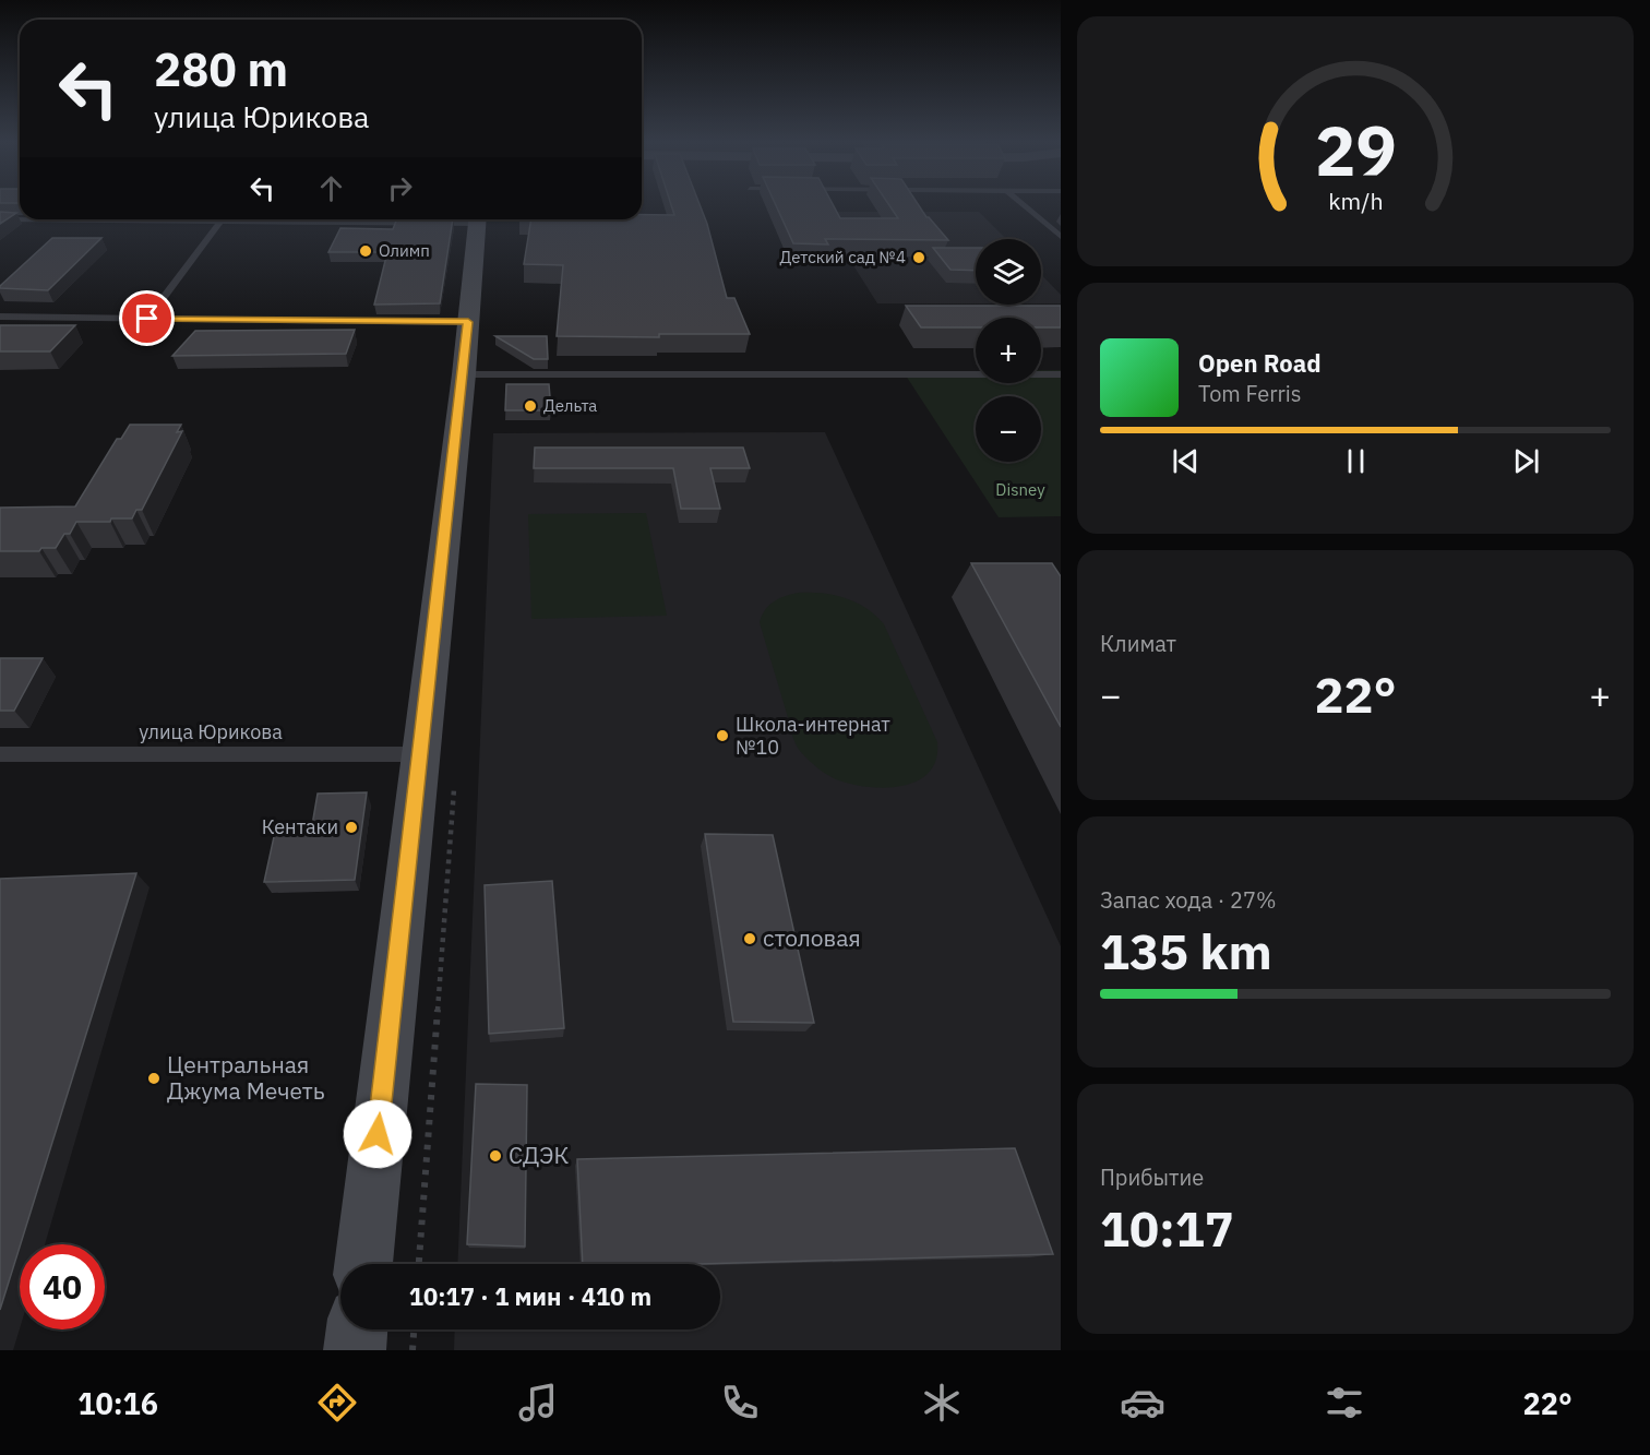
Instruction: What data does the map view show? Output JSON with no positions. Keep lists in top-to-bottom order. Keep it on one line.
{"streets":{"lane":["улица Юрикова"]},"parks":["Disney"],"places":["Олимп","Детский сад №4","Дельта","Школа-интернат №10","Кентаки","столовая","Центральная Джума Мечеть","СДЭК"],"page":{"turn":["280 m","улица Юрикова"],"map_buttons":["+","−"],"song":["Open Road","Tom Ferris"],"tile":["Климат",["Запас хода · 27%","135 km"],["Прибытие","10:17"]],"heat":["−","22°","+"],"limit":"40","trip":"10:17 · 1 мин · 410 m","tabs":["10:16","22°"],"gauge":["29","km/h"]}}
